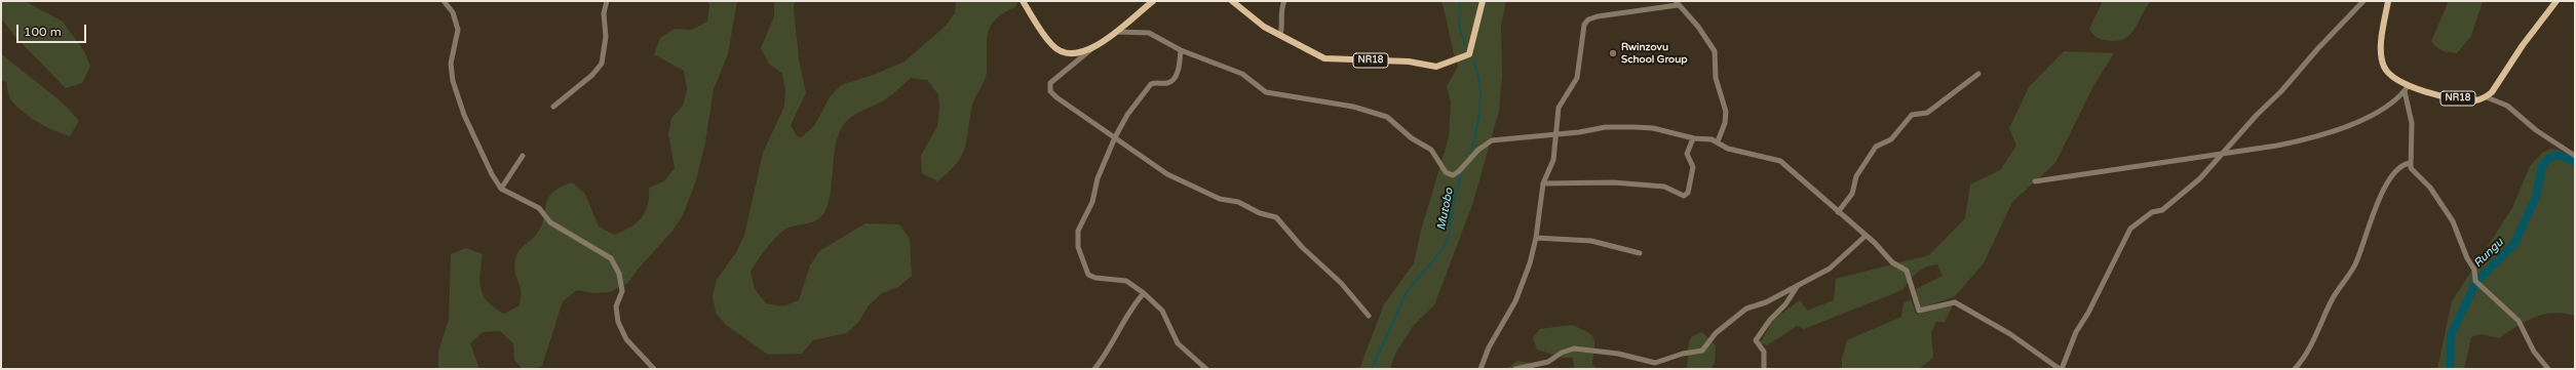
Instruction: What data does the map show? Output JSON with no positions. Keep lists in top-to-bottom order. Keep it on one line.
{"streets":{"main road":["NR18"]},"water":["Mutobo","Rungu"],"places":["Rwinzovu School Group"],"scale_bar":"100 m"}
